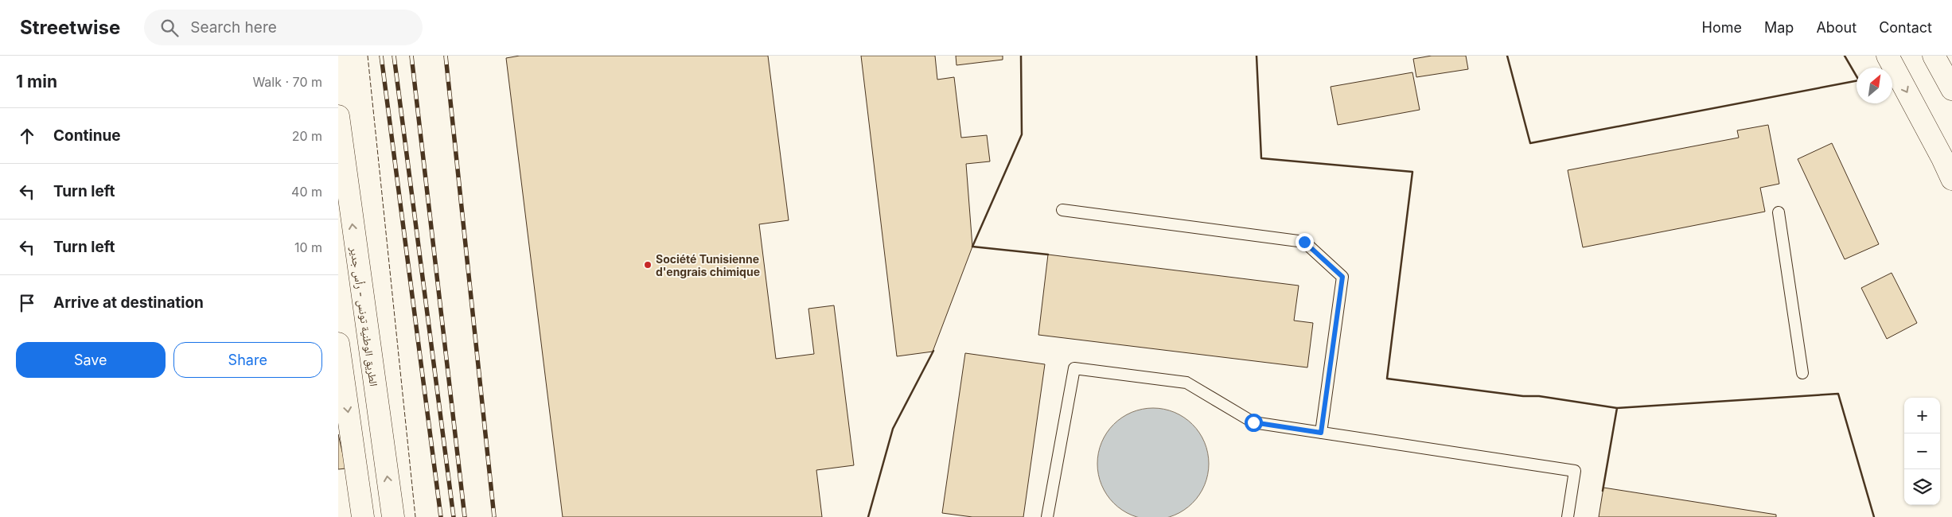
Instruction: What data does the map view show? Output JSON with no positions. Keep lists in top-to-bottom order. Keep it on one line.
{"streets":{"main road":["الطريق الوطنية تونس - رأس جدير"]},"places":["Société Tunisienne d'engrais chimique"],"north":"top right","page":{"header":"Streetwise","search":"Search here","nav":["Home","Map","About","Contact"],"heading":["1 min","Walk · 70 m"],"list":[["Continue","20 m"],["Turn left","40 m"],["Turn left","10 m"],"Arrive at destination"],"buttons":["Save","Share"],"map_buttons":["+","−"]}}
